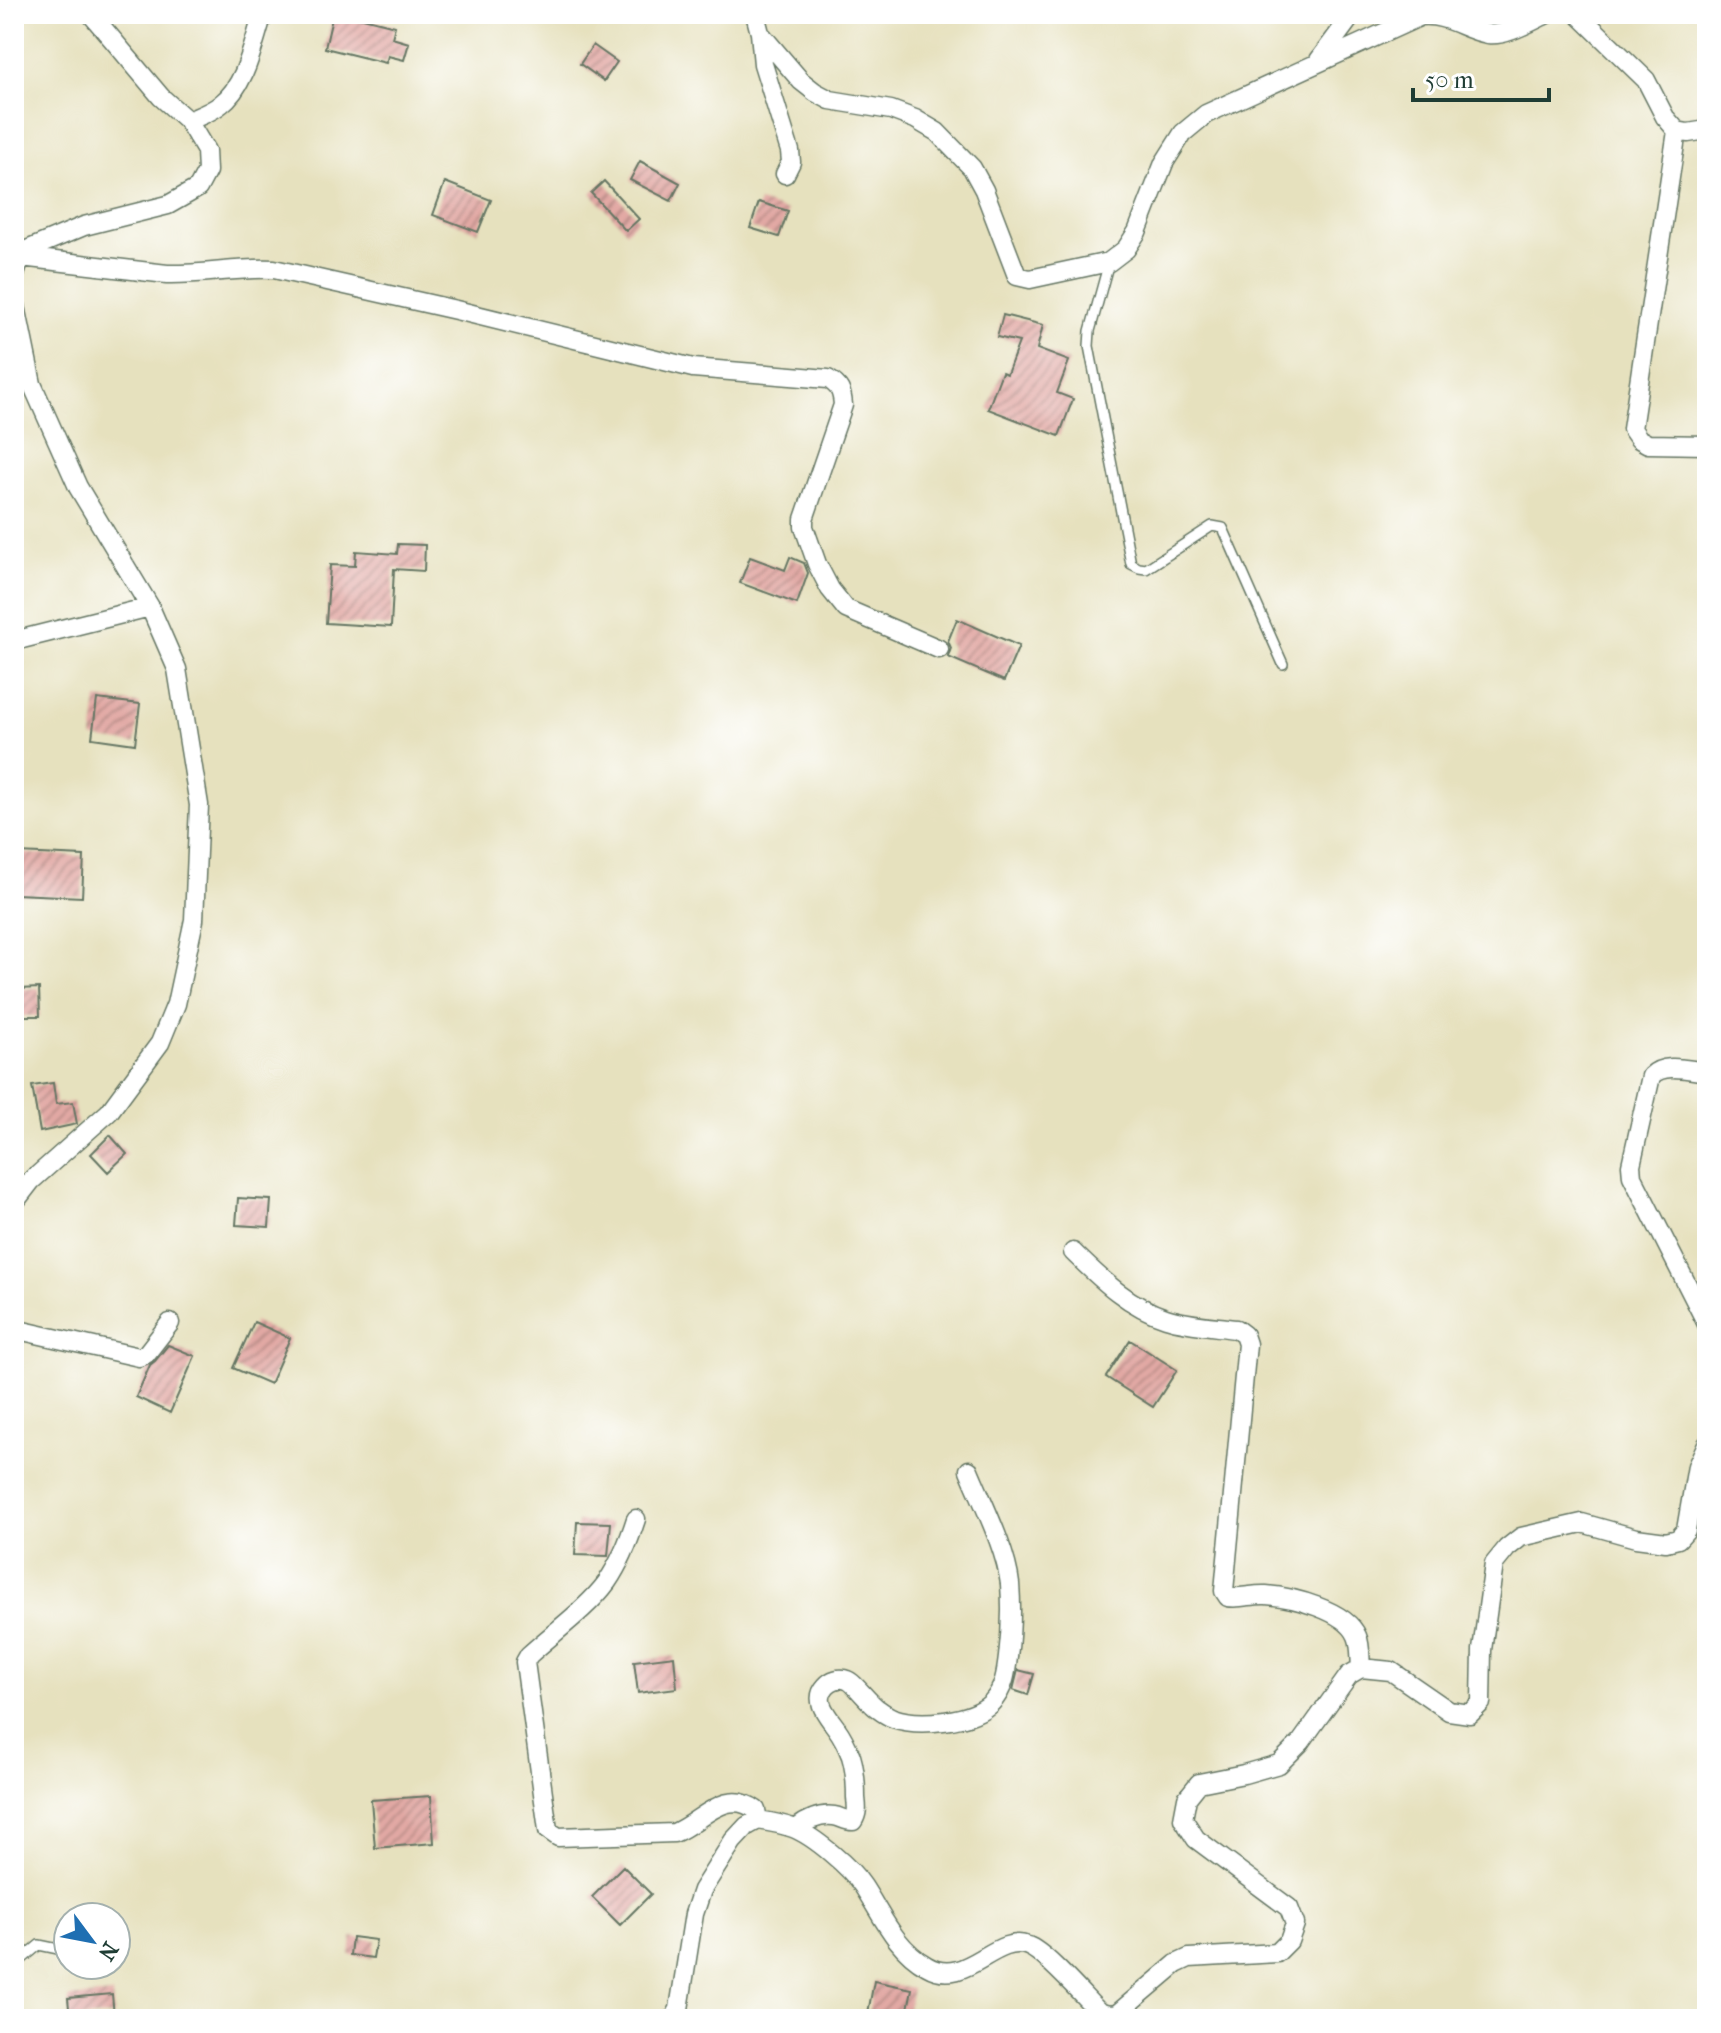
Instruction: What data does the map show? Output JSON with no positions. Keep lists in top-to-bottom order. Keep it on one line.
{"scale_bar":"50 m","north":"bottom right"}
